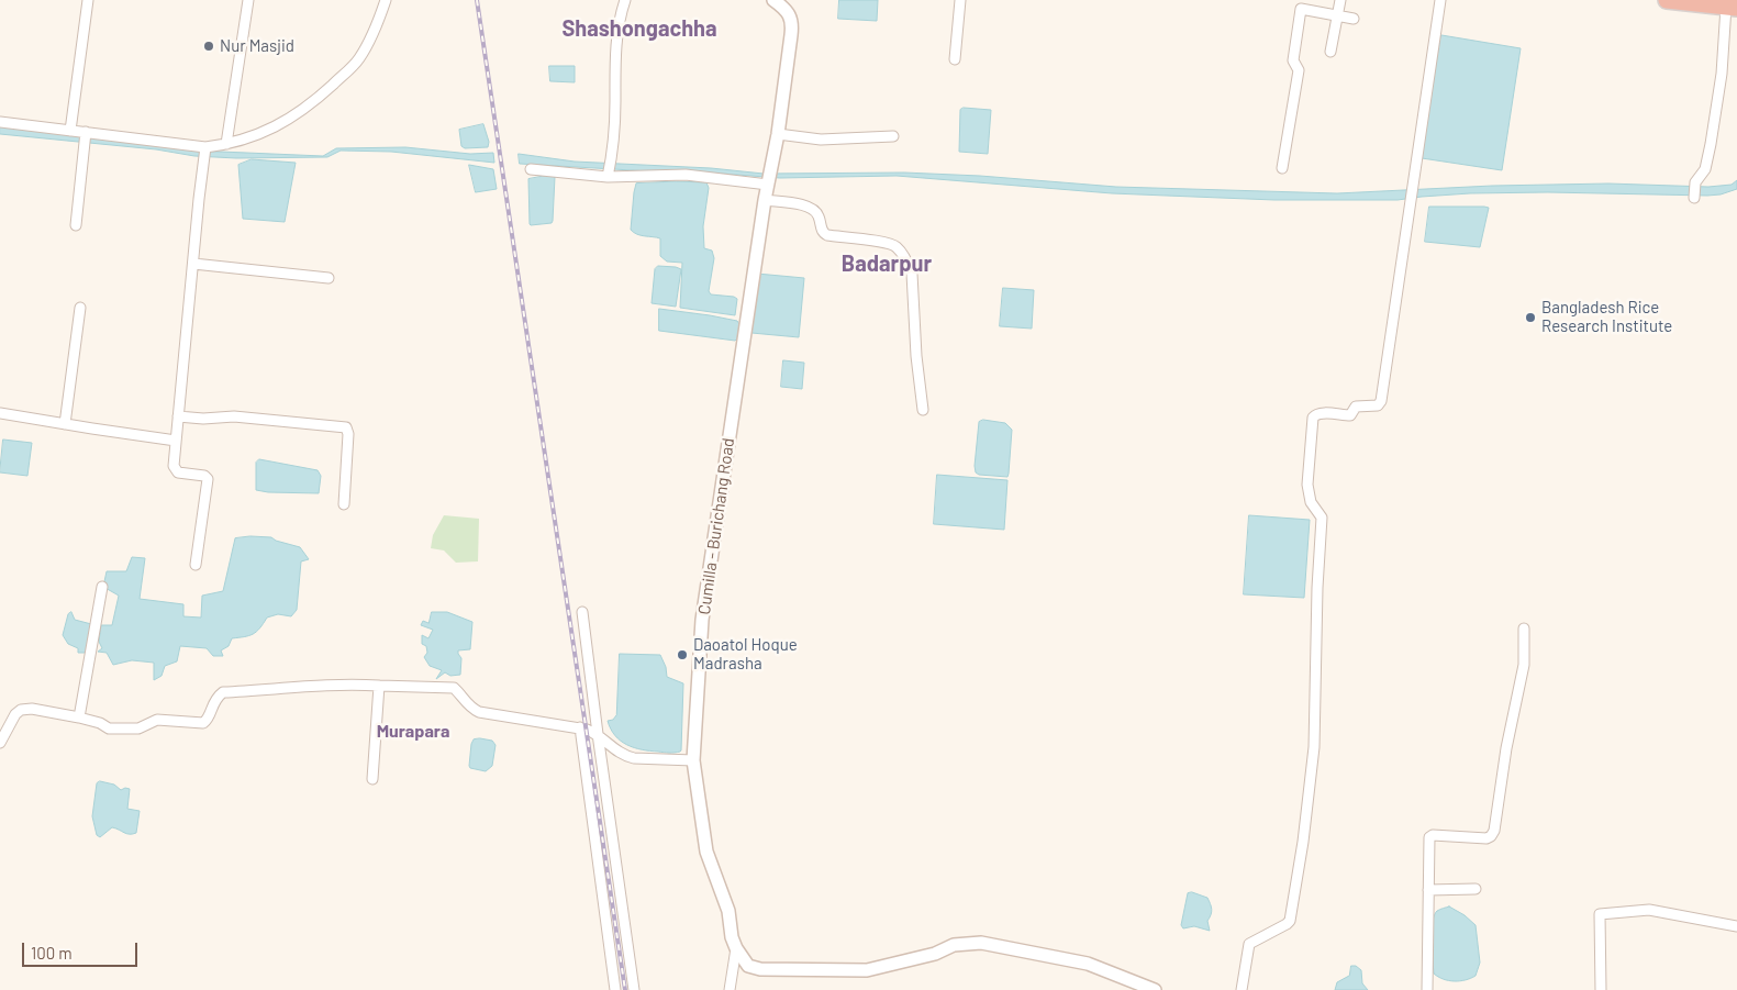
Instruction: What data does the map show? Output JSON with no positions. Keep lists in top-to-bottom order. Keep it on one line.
{"streets":{"main road":["Cumilla - Burichang Road"]},"districts":["Shashongachha","Badarpur","Murapara"],"places":["Nur Masjid","Bangladesh Rice Research Institute","Daoatol Hoque Madrasha"],"scale_bar":"100 m"}
